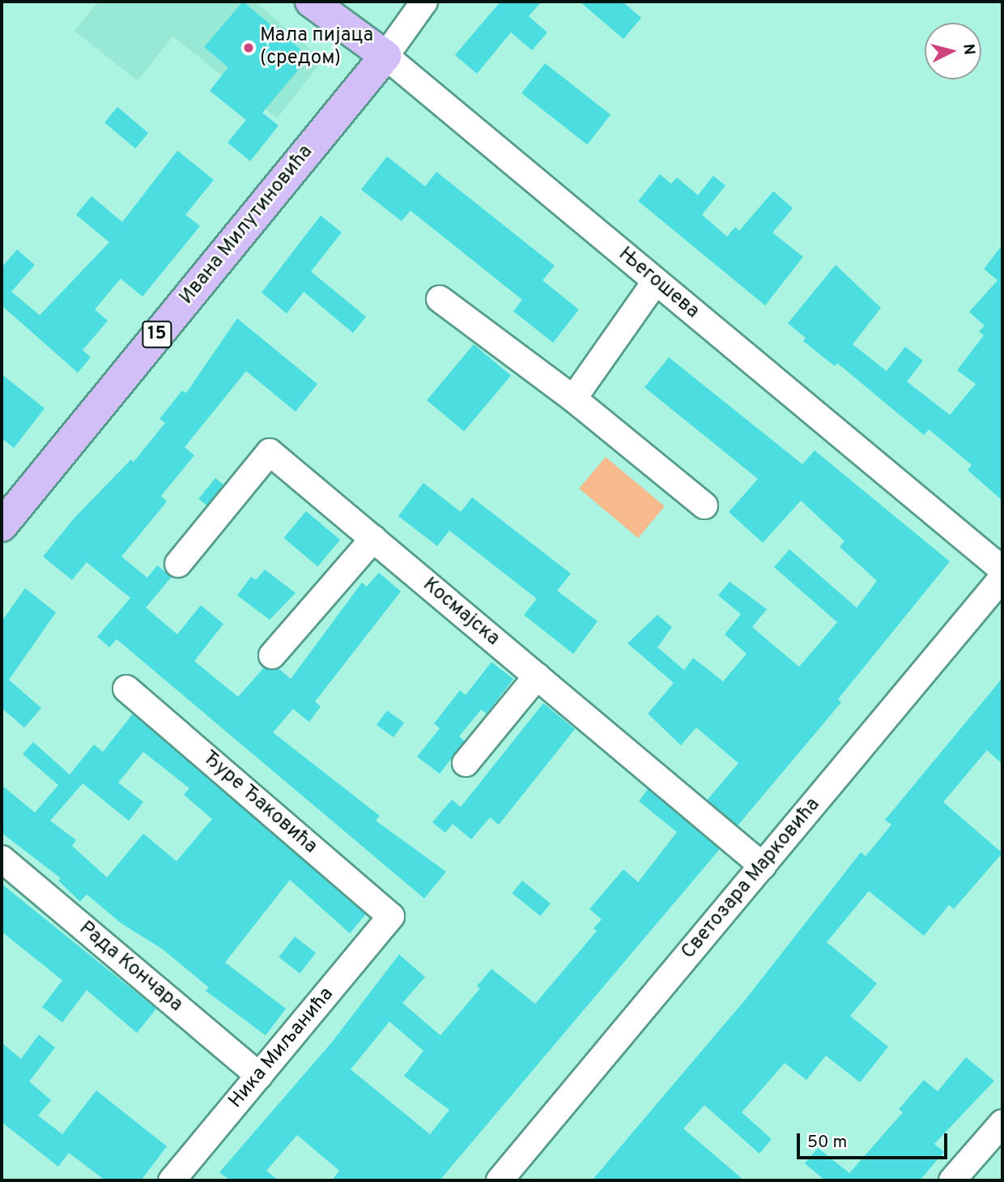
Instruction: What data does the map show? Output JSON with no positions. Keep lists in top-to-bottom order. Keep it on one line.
{"streets":{"main road":["Ивана Милутиновића","Његошева","15"],"street":["Космајска","Ђуре Ђаковића","Светозара Марковића","Рада Кончара","Ника Миљанића"]},"crossings":[["Ивана Милутиновића","Његошева"],["Космајска","Светозара Марковића"],["Ђуре Ђаковића","Ника Миљанића"],["Рада Кончара","Ника Миљанића"]],"places":["Мала пијаца (средом)"],"scale_bar":"50 m","north":"right"}
